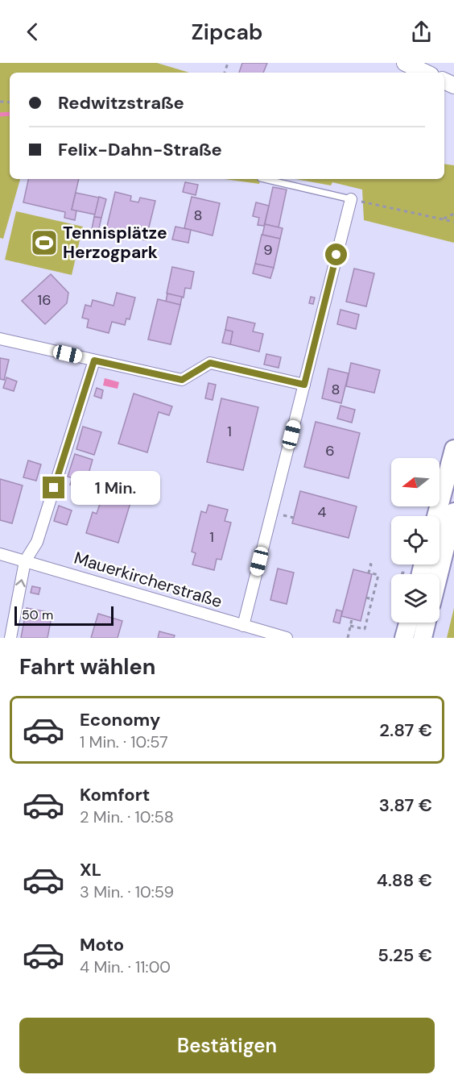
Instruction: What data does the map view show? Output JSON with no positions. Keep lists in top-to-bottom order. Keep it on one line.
{"streets":{"street":["Mauerkircherstraße"]},"places":{"sports":["Tennisplätze Herzogpark"]},"house_numbers":["8","9","16","8","1","6","4","1"],"scale_bar":"50 m","north":"left","page":{"header":"Zipcab","banner":["Redwitzstraße","Felix-Dahn-Straße"],"bubble":"1 Min.","scale":"50 m","heading":"Fahrt wählen","list":[{"name":"Economy","note":"1 Min. · 10:57","value":"2.87 €"},{"name":"Komfort","note":"2 Min. · 10:58","value":"3.87 €"},{"name":"XL","note":"3 Min. · 10:59","value":"4.88 €"},{"name":"Moto","note":"4 Min. · 11:00","value":"5.25 €"}],"buttons":"Bestätigen"}}
